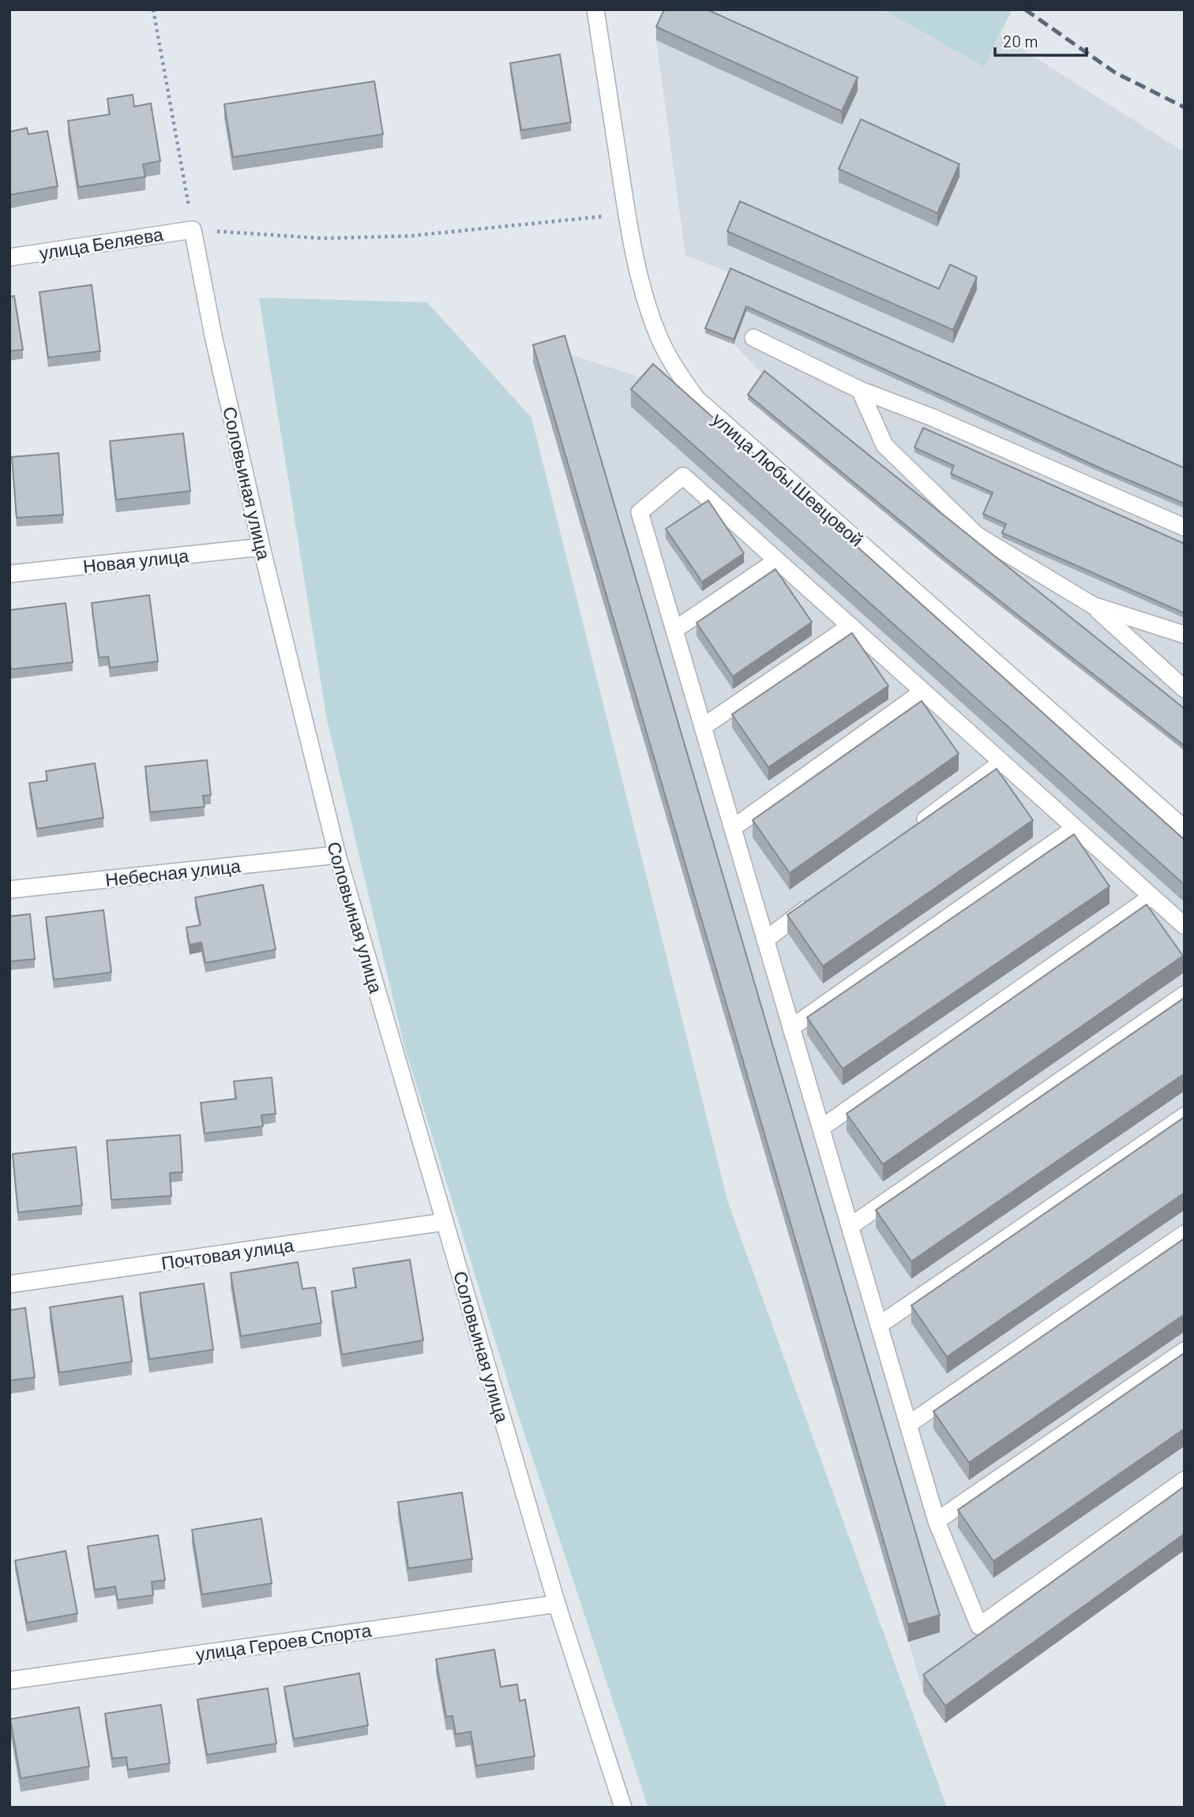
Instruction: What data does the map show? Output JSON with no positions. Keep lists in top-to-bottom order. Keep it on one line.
{"streets":{"street":["улица Беляева","улица Любы Шевцовой","Соловьиная улица","Новая улица","Небесная улица","Почтовая улица","улица Героев Спорта"]},"crossings":[["улица Беляева","Соловьиная улица"],["Соловьиная улица","Новая улица"],["Соловьиная улица","Небесная улица"],["Соловьиная улица","Почтовая улица"],["Соловьиная улица","улица Героев Спорта"]],"scale_bar":"20 m"}
